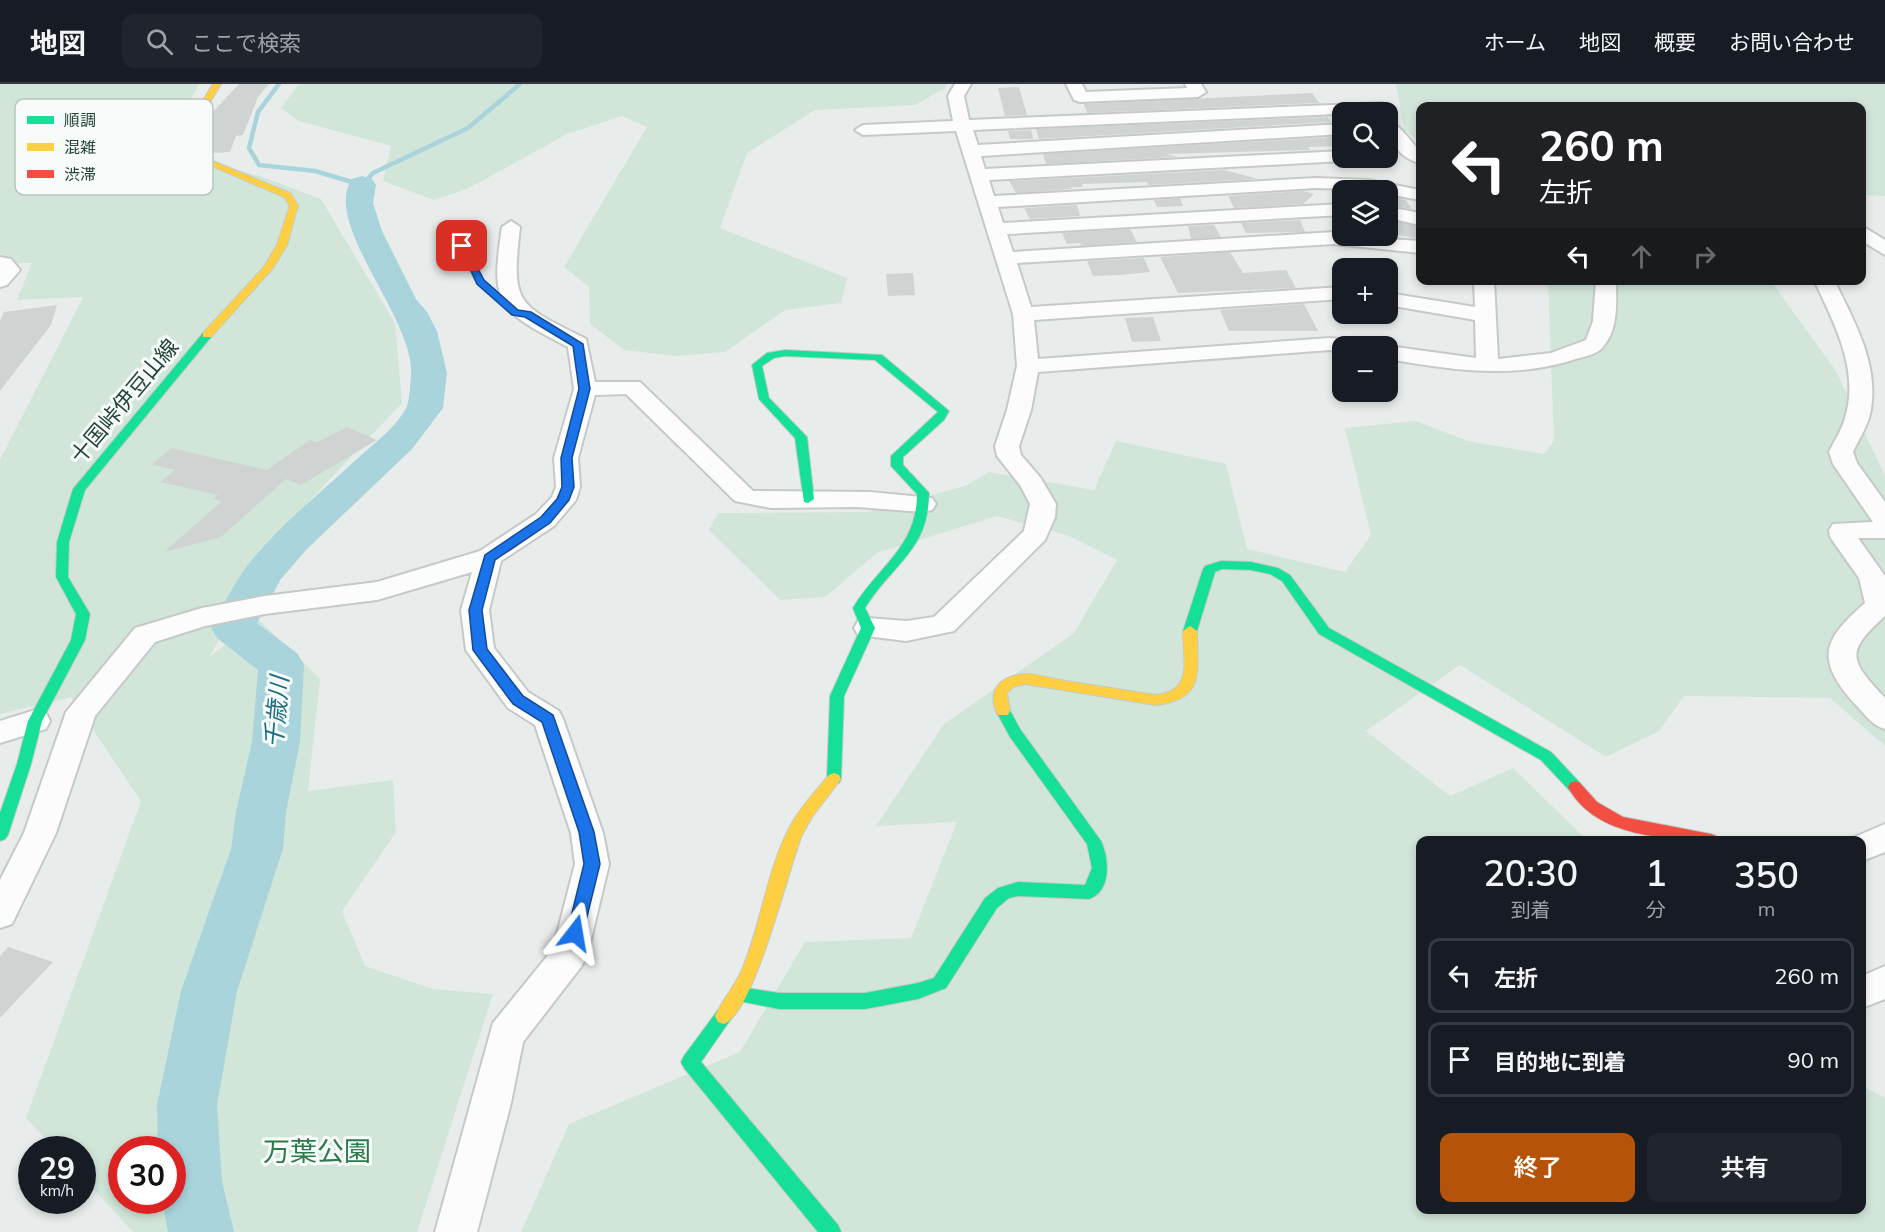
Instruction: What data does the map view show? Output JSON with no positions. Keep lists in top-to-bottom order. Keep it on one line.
{"streets":{"street":["十国峠伊豆山線"]},"water":["千歳川"],"parks":["万葉公園"],"legend":["順調","混雑","渋滞"],"page":{"header":"地図","search":"ここで検索","nav":["ホーム","地図","概要","お問い合わせ"],"map_buttons":["+","−"],"turn":["260 m","左折"],"eta":["20:30","到着","1","分","350","m"],"list":[{"name":"左折","value":"260 m"},{"name":"目的地に到着","value":"90 m"}],"buttons":["終了","共有"],"speed":"29 km/h","limit":"30"}}
